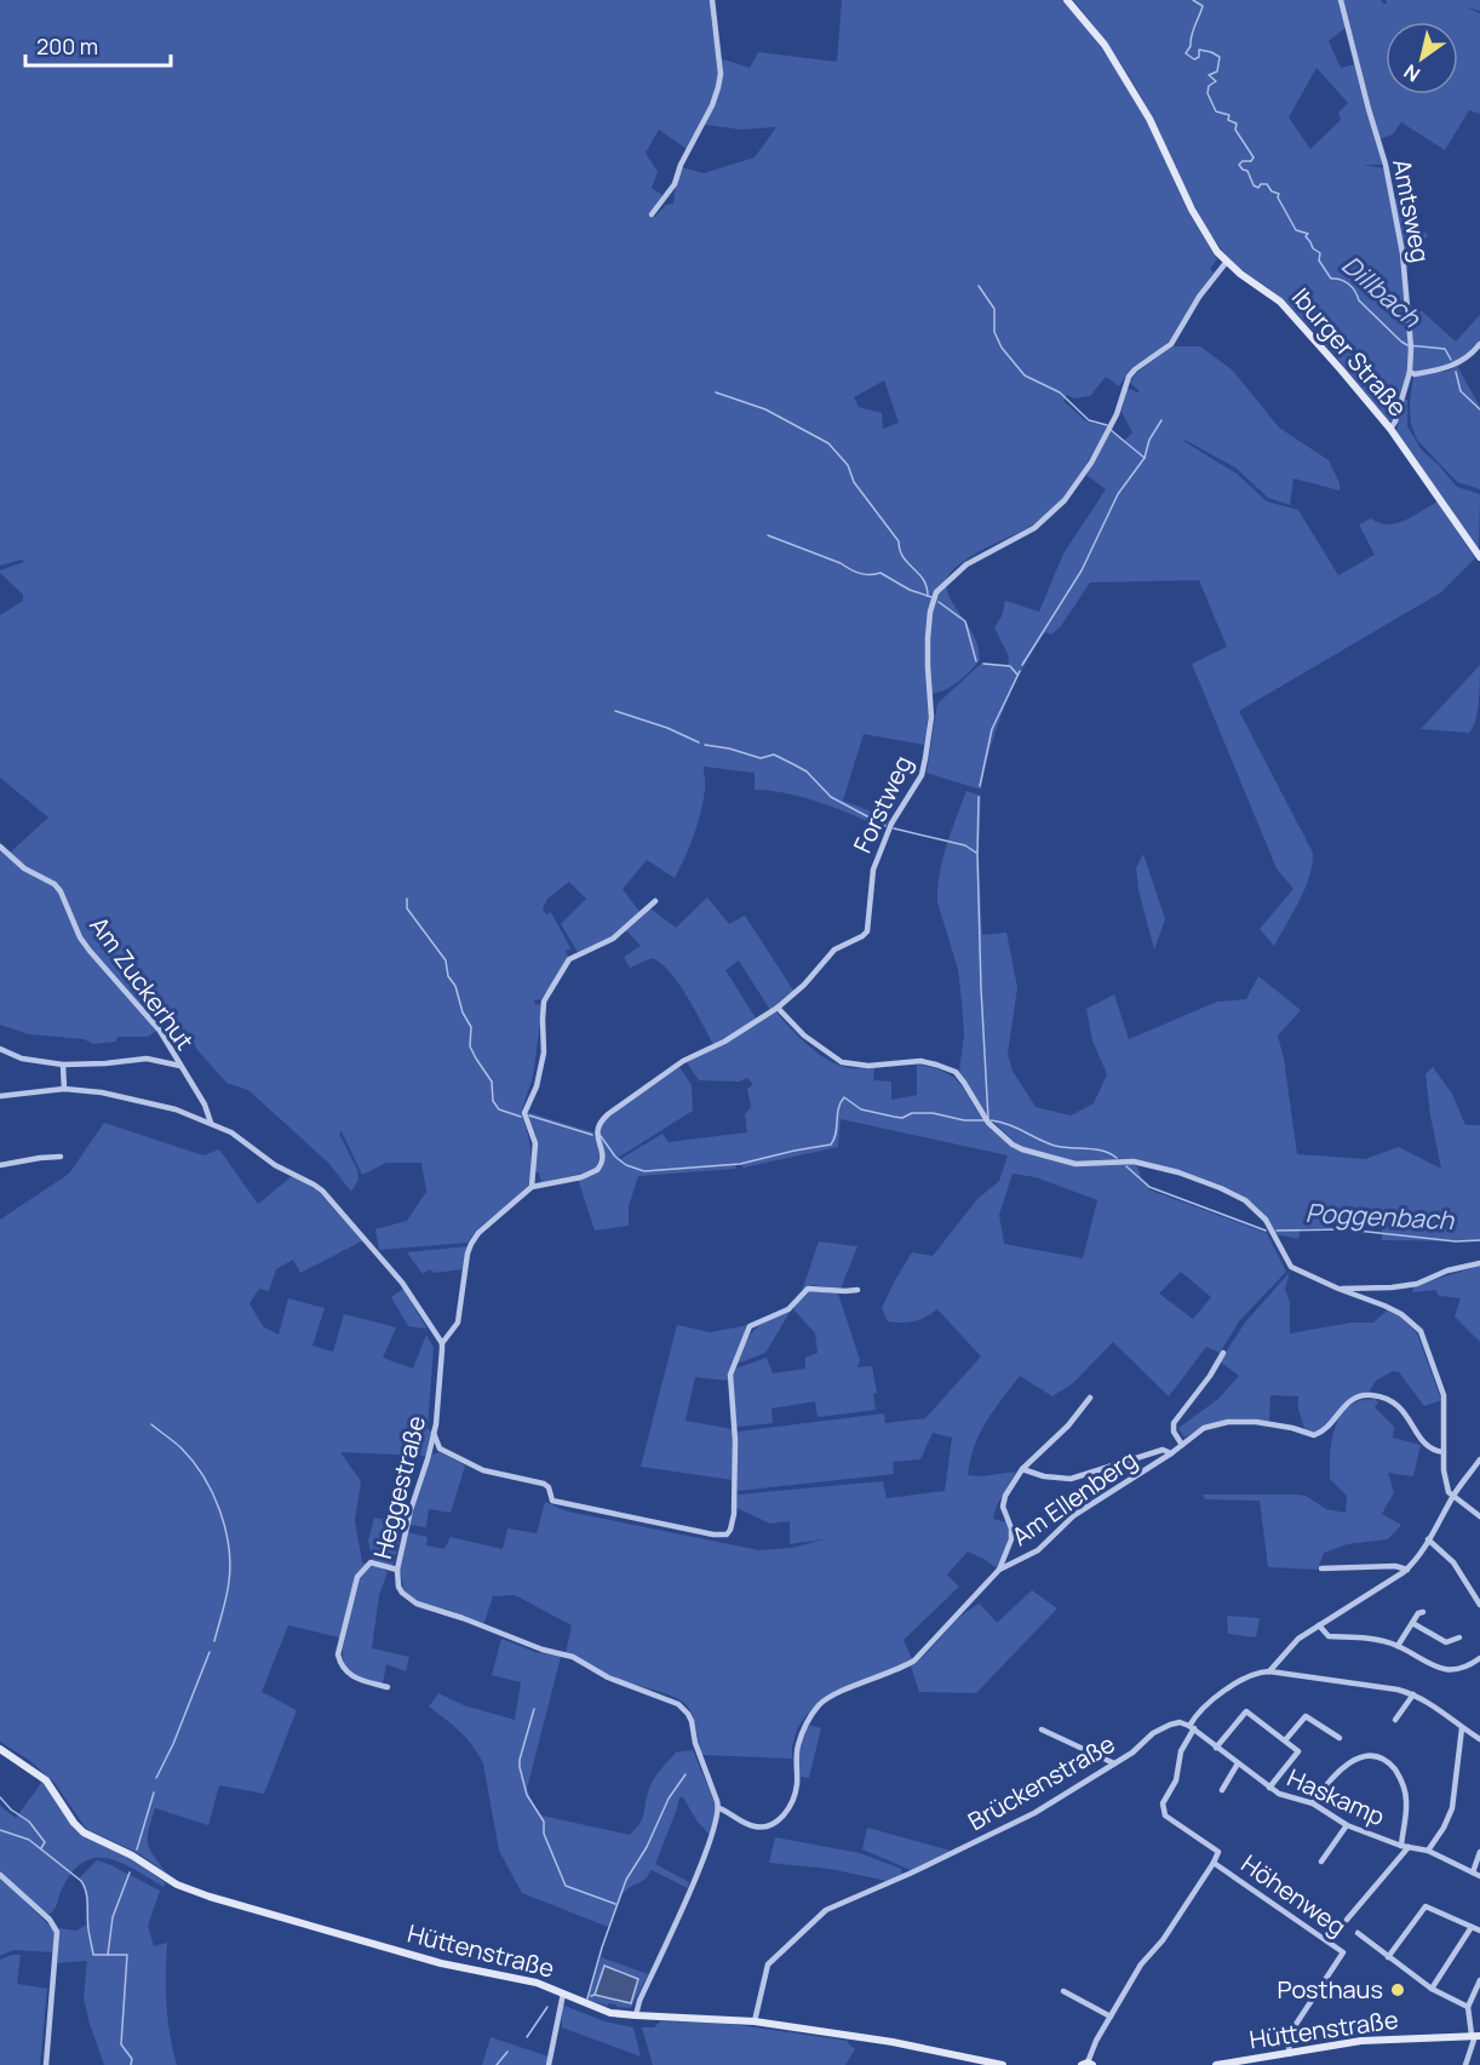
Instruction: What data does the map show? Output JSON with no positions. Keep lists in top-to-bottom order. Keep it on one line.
{"streets":{"main road":["Iburger Straße","Hüttenstraße"],"street":["Amtsweg","Forstweg","Am Zuckerhut","Heggestraße","Am Ellenberg","Brückenstraße","Haskamp","Höhenweg"]},"crossings":[["Amtsweg","Iburger Straße"],["Iburger Straße","Forstweg"],["Forstweg","Heggestraße"],["Heggestraße","Am Ellenberg"],["Brückenstraße","Haskamp"],["Brückenstraße","Hüttenstraße"],["Höhenweg","Hüttenstraße"]],"water":["Dillbach","Poggenbach"],"places":["Posthaus"],"scale_bar":"200 m","north":"bottom left"}
